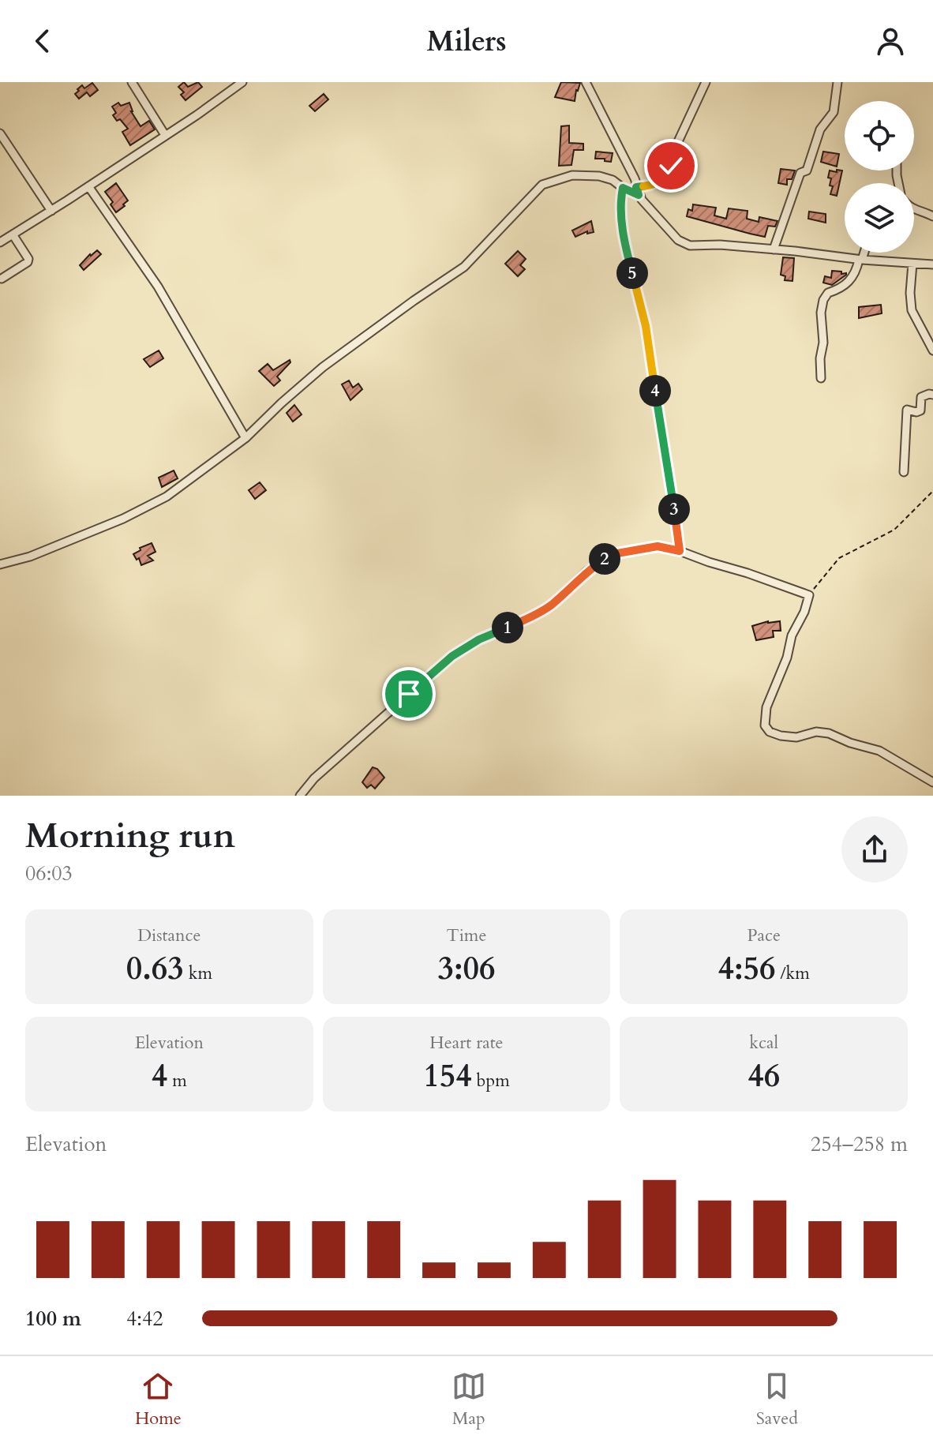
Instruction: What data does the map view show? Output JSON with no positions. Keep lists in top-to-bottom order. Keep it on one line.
{"page":{"header":"Milers","pins":["5","4","3","2","1"],"heading":["Morning run","06:03"],"stats":[["Distance","0.63 km"],["Time","3:06"],["Pace","4:56 /km"],["Elevation","4 m"],["Heart rate","154 bpm"],["kcal","46"]],"chart":["Elevation","254–258 m"],"list":[{"name":"100 m","note":"4:42"}],"tabs":["Home","Map","Saved"]}}
